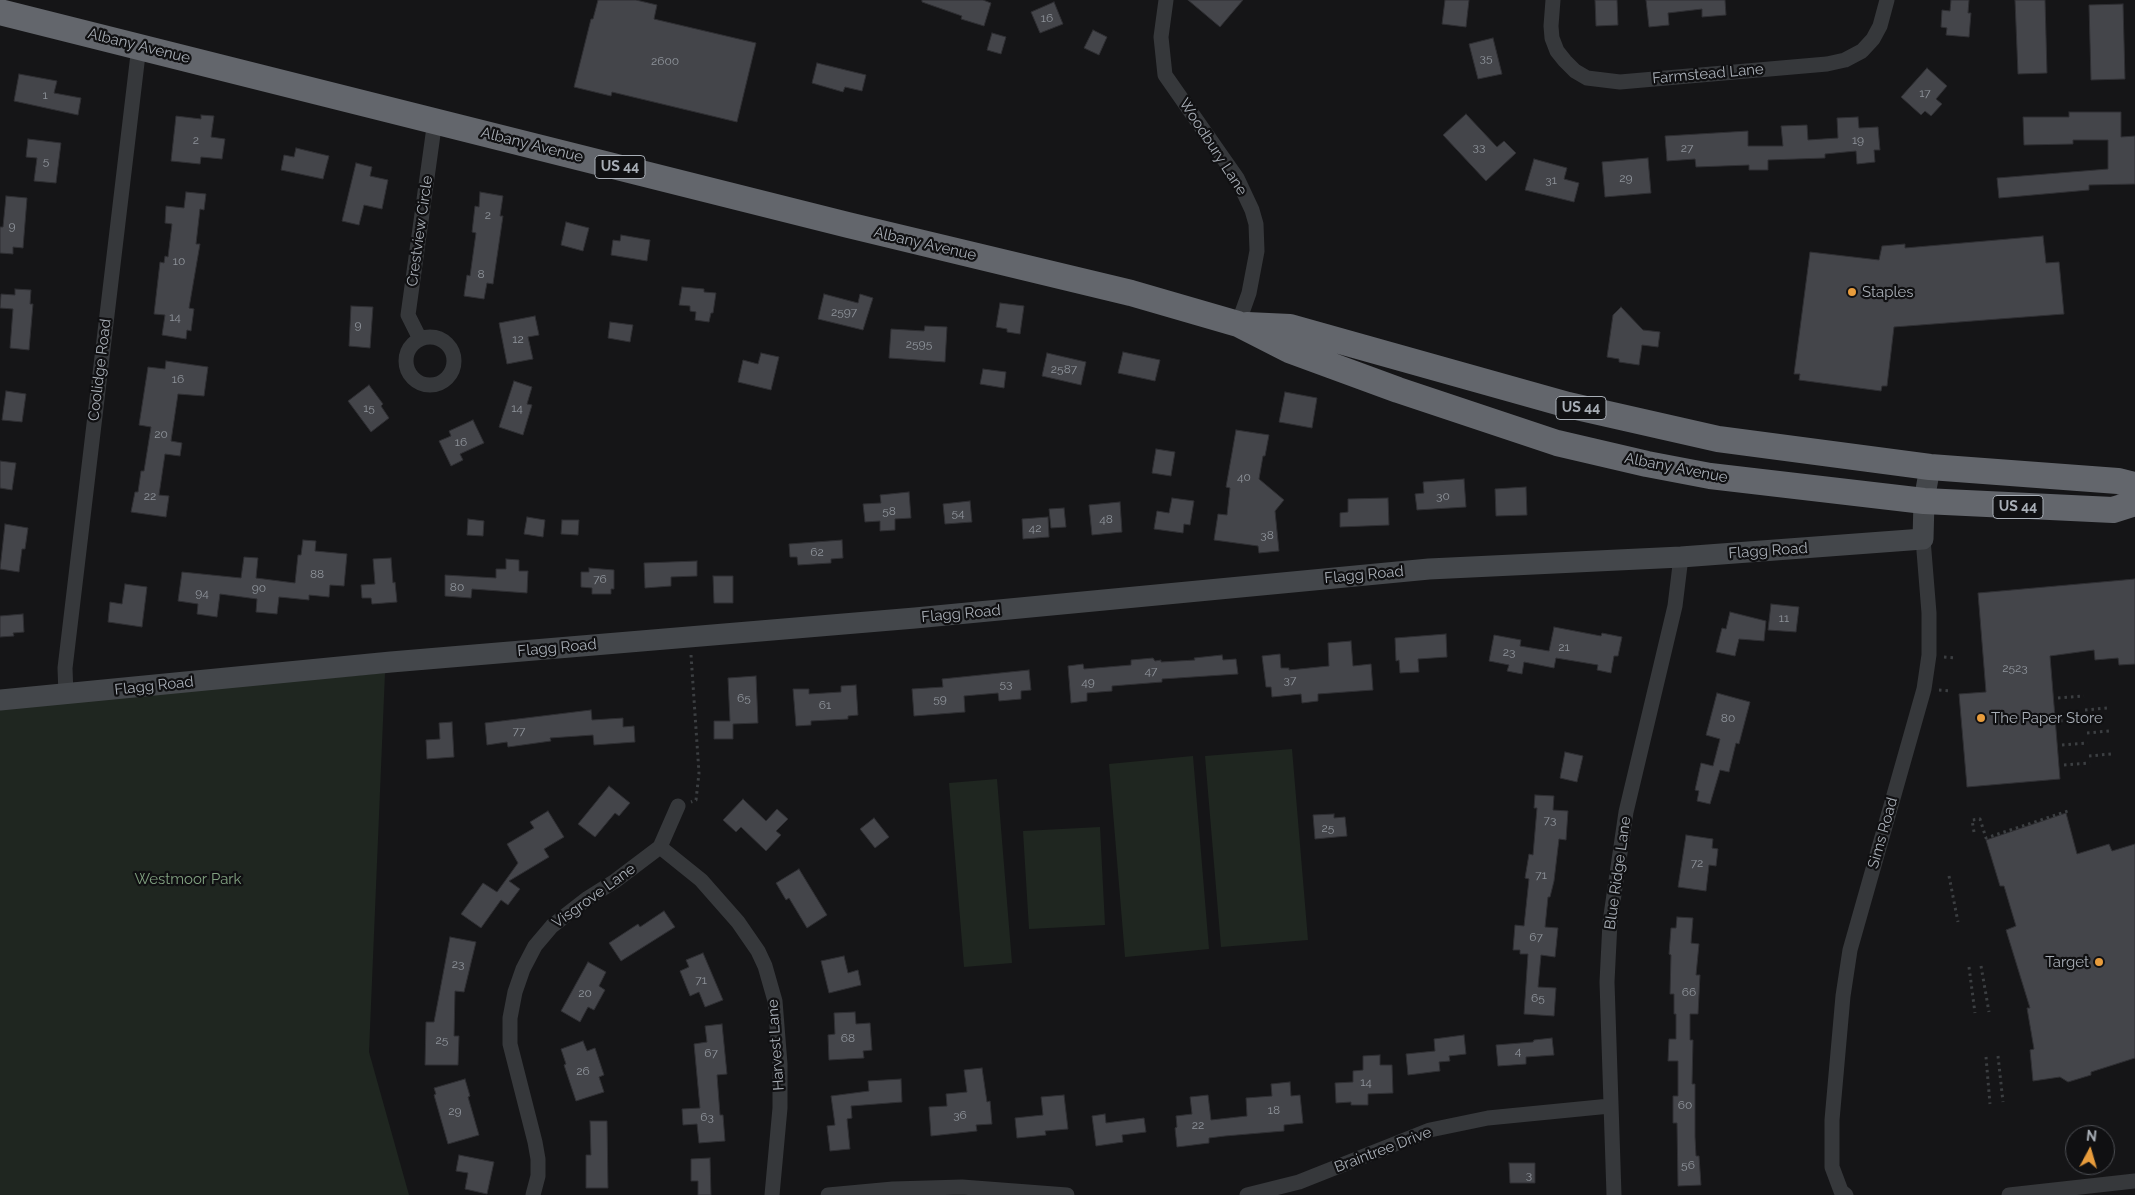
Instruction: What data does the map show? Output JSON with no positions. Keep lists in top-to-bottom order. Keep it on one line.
{"streets":{"highway":["Albany Avenue","US 44"],"street":["Farmstead Lane","Woodbury Lane","Crestview Circle","Coolidge Road","Flagg Road","Sims Road","Blue Ridge Lane","Visgrove Lane","Harvest Lane","Braintree Drive"]},"crossings":[["Albany Avenue","Woodbury Lane"],["Albany Avenue","Crestview Circle"],["Albany Avenue","Coolidge Road"],["Albany Avenue","Sims Road"],["Coolidge Road","Flagg Road"],["Flagg Road","Sims Road"],["Flagg Road","Blue Ridge Lane"],["Blue Ridge Lane","Braintree Drive"],["Visgrove Lane","Harvest Lane"]],"parks":["Westmoor Park"],"places":["Staples","The Paper Store","Target"],"house_numbers":["16","35","2600","17","1","2","19","33","27","5","29","31","2","9","10","8","2597","14","9","12","2595","2587","16","15","14","20","16","40","22","30","58","54","48","42","38","62","88","76","80","90","94","11","21","23","2523","47","37","49","53","65","59","61","80","77","73","25","72","71","67","23","71","66","20","65","68","25","4","67","26","14","60","18","29","36","63","22","56","3"],"north":"top"}
